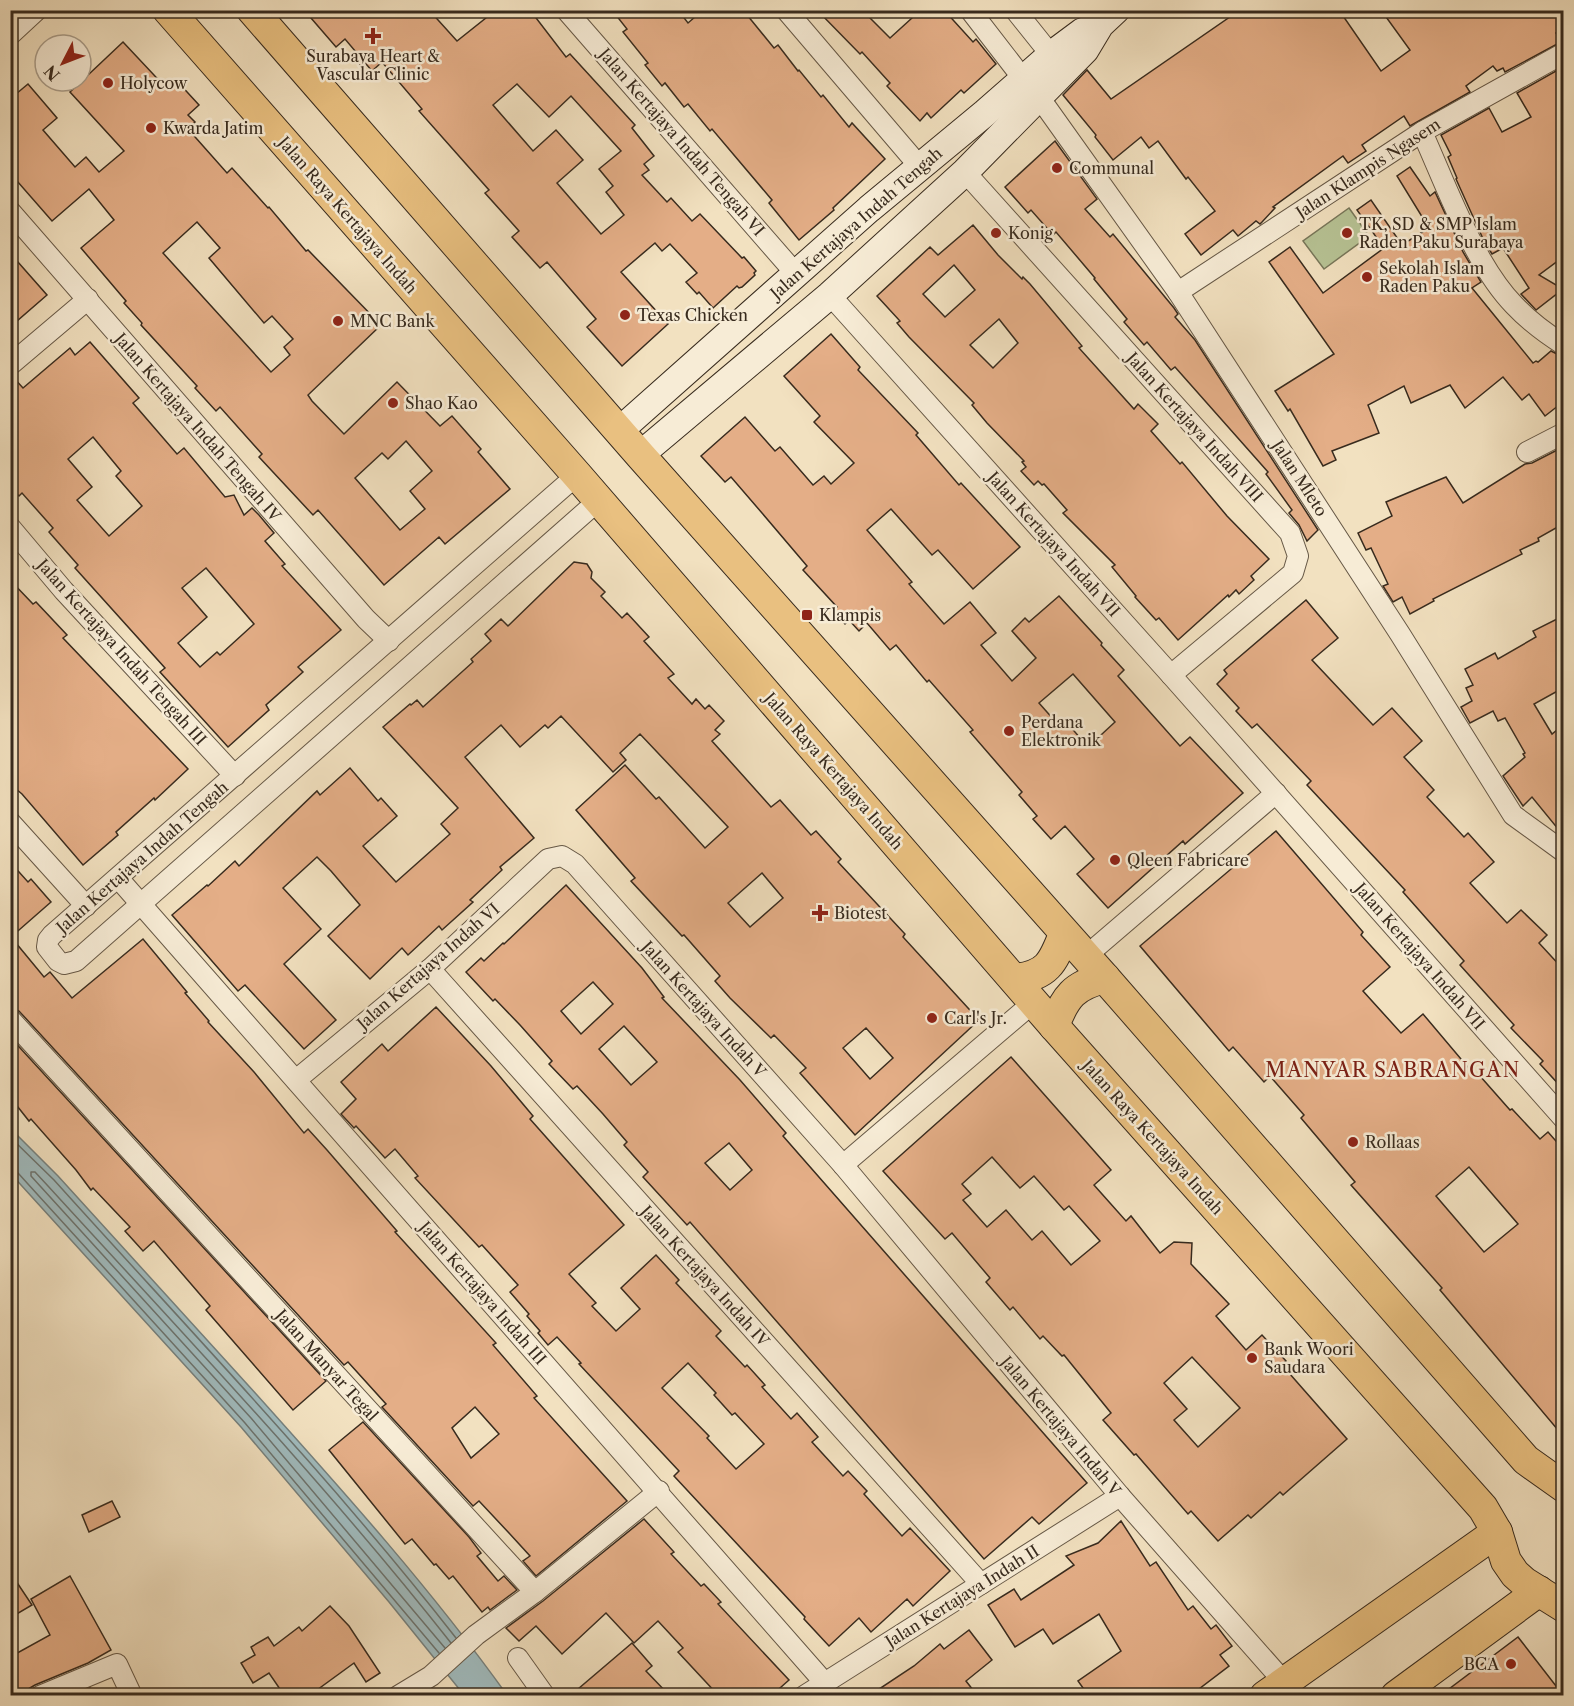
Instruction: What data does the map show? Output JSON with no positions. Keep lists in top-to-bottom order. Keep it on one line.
{"streets":{"main road":["Jalan Raya Kertajaya Indah","Jalan Kertajaya Indah Tengah"],"street":["Jalan Kertajaya Indah Tengah VI","Jalan Klampis Ngasem","Jalan Kertajaya Indah Tengah IV","Jalan Kertajaya Indah VIII","Jalan Mleto","Jalan Kertajaya Indah VII","Jalan Kertajaya Indah Tengah III","Jalan Kertajaya Indah VI","Jalan Kertajaya Indah V","Jalan Kertajaya Indah IV","Jalan Kertajaya Indah III","Jalan Manyar Tegal","Jalan Kertajaya Indah II"]},"crossings":[["Jalan Kertajaya Indah Tengah VI","Jalan Kertajaya Indah Tengah"],["Jalan Klampis Ngasem","Jalan Mleto"],["Jalan Raya Kertajaya Indah","Jalan Kertajaya Indah Tengah"],["Jalan Kertajaya Indah Tengah","Jalan Kertajaya Indah Tengah IV"],["Jalan Kertajaya Indah Tengah","Jalan Kertajaya Indah VIII"],["Jalan Kertajaya Indah Tengah","Jalan Mleto"],["Jalan Kertajaya Indah Tengah","Jalan Kertajaya Indah VII"],["Jalan Kertajaya Indah Tengah","Jalan Kertajaya Indah Tengah III"],["Jalan Kertajaya Indah Tengah","Jalan Kertajaya Indah III"],["Jalan Kertajaya Indah VIII","Jalan Kertajaya Indah VII"],["Jalan Kertajaya Indah VI","Jalan Kertajaya Indah V"],["Jalan Kertajaya Indah VI","Jalan Kertajaya Indah IV"],["Jalan Kertajaya Indah VI","Jalan Kertajaya Indah III"],["Jalan Kertajaya Indah V","Jalan Kertajaya Indah II"],["Jalan Kertajaya Indah IV","Jalan Kertajaya Indah II"],["Jalan Kertajaya Indah III","Jalan Kertajaya Indah II"]],"districts":["MANYAR SABRANGAN"],"places":{"health":["Surabaya Heart & Vascular Clinic","Biotest"],"other":["Holycow","Kwarda Jatim","Communal","Konig","TK, SD & SMP Islam Raden Paku Surabaya","Sekolah Islam Raden Paku","Texas Chicken","MNC Bank","Shao Kao","Perdana Elektronik","Qleen Fabricare","Carl's Jr.","Rollaas","Bank Woori Saudara","BCA"],"transit":["Klampis"]},"north":"bottom left"}
